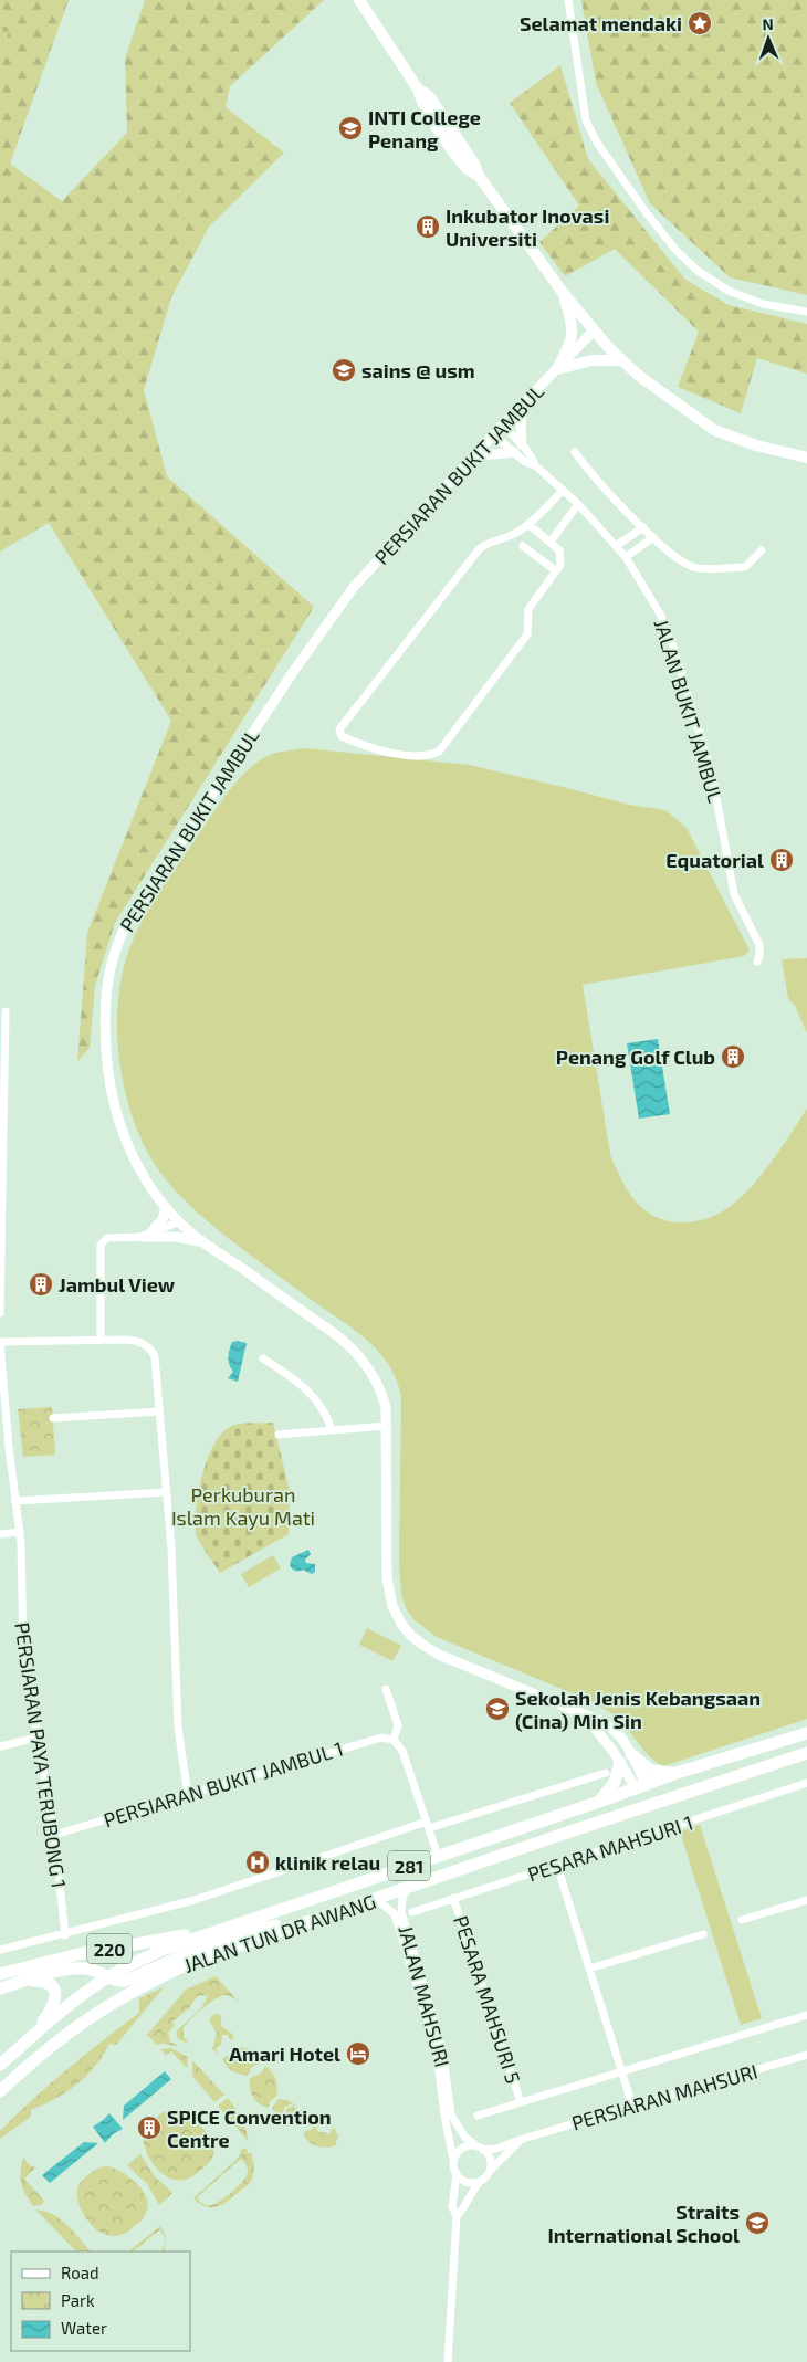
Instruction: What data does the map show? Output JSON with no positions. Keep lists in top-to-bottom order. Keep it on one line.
{"streets":{"main road":["281","JALAN TUN DR AWANG","220"],"street":["PERSIARAN BUKIT JAMBUL","JALAN BUKIT JAMBUL","PERSIARAN PAYA TERUBONG 1","PERSIARAN BUKIT JAMBUL 1","PESARA MAHSURI 1","JALAN MAHSURI","PESARA MAHSURI 5","PERSIARAN MAHSURI"]},"crossings":[["PERSIARAN BUKIT JAMBUL","JALAN BUKIT JAMBUL"],["PERSIARAN BUKIT JAMBUL","JALAN TUN DR AWANG"],["PERSIARAN PAYA TERUBONG 1","PERSIARAN BUKIT JAMBUL 1"],["PESARA MAHSURI 1","PESARA MAHSURI 5"],["JALAN TUN DR AWANG","220"],["JALAN MAHSURI","PERSIARAN MAHSURI"]],"parks":["Perkuburan Islam Kayu Mati"],"places":{"place":["Selamat mendaki"],"school or university":["INTI College Penang","sains @ usm","Sekolah Jenis Kebangsaan (Cina) Min Sin","Straits International School"],"building":["Inkubator Inovasi Universiti","Equatorial","Penang Golf Club","Jambul View","SPICE Convention Centre"],"hospital":["klinik relau"],"hotel":["Amari Hotel"]},"legend":["Road","Park","Water"],"north":"top"}
